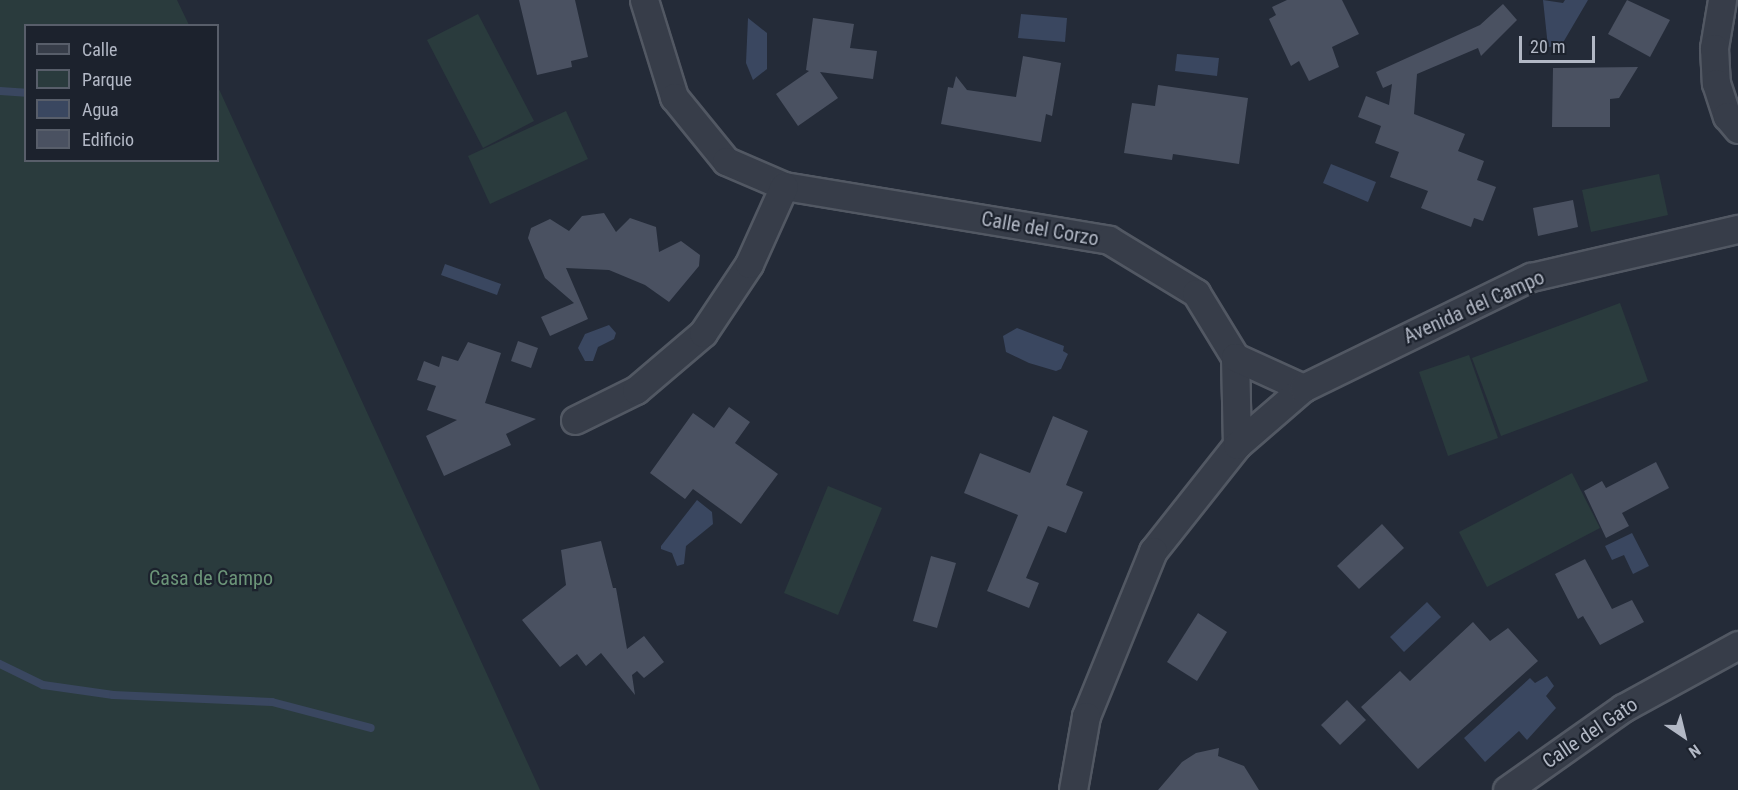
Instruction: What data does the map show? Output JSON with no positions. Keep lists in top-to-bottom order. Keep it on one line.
{"streets":{"street":["Calle del Corzo","Avenida del Campo","Calle del Gato"]},"parks":["Casa de Campo"],"legend":["Calle","Parque","Agua","Edificio"],"scale_bar":"20 m","north":"bottom right"}
